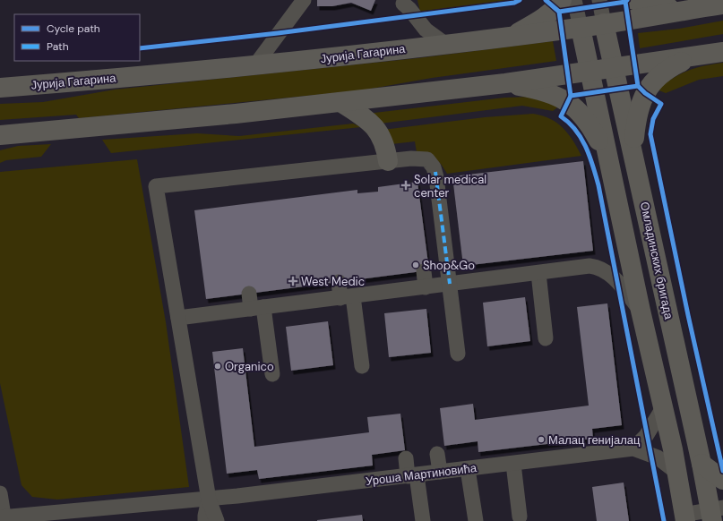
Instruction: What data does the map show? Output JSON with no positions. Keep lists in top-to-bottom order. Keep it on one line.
{"streets":{"main road":["Јурија Гагарина","Омладинских бригада"],"street":["Уроша Мартиновића"]},"crossings":[["Јурија Гагарина","Омладинских бригада"]],"places":{"health":["Solar medical center","West Medic"],"other":["Shop&Go","Organico","Малац генијалац"]},"legend":["Cycle path","Path"]}
